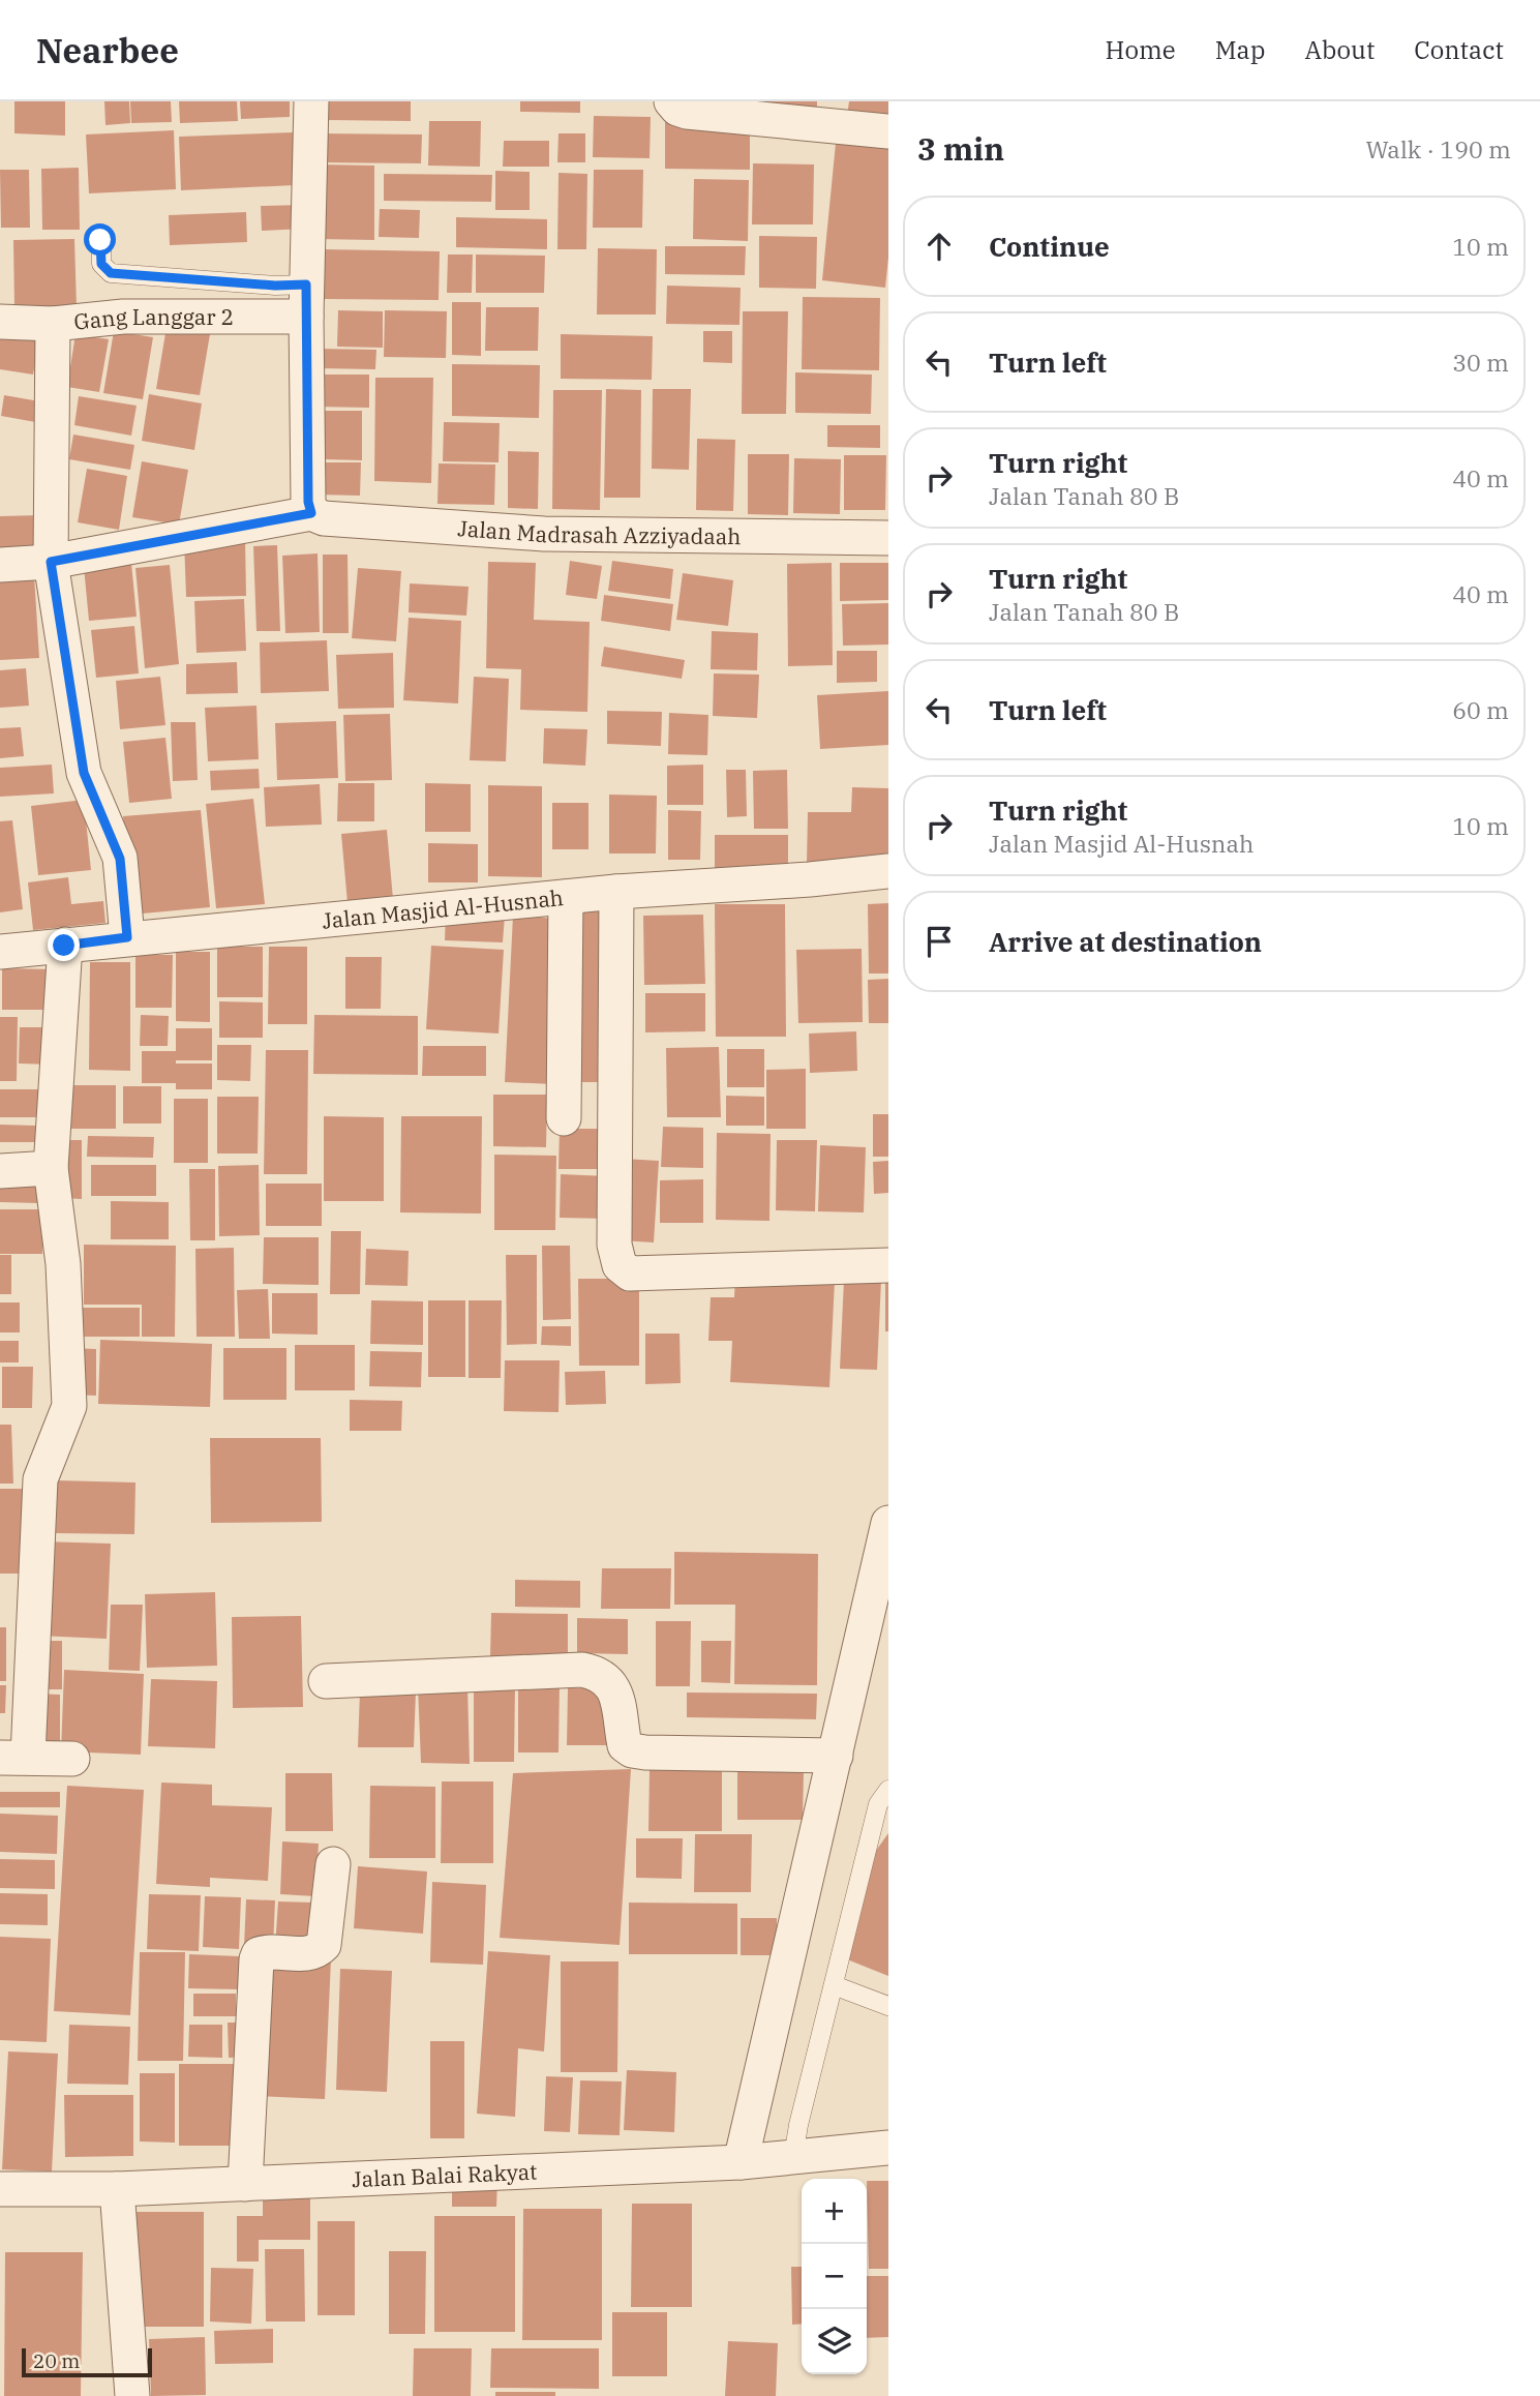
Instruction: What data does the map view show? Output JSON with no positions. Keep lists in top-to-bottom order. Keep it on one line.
{"streets":{"street":["Gang Langgar 2","Jalan Madrasah Azziyadaah","Jalan Masjid Al-Husnah","Jalan Balai Rakyat"]},"scale_bar":"20 m","page":{"header":"Nearbee","nav":["Home","Map","About","Contact"],"heading":["3 min","Walk · 190 m"],"list":[["Continue","10 m"],["Turn left","30 m"],["Turn right","Jalan Tanah 80 B","40 m"],["Turn right","Jalan Tanah 80 B","40 m"],["Turn left","60 m"],["Turn right","Jalan Masjid Al-Husnah","10 m"],"Arrive at destination"],"map_buttons":["+","−"],"scale":"20 m"}}
